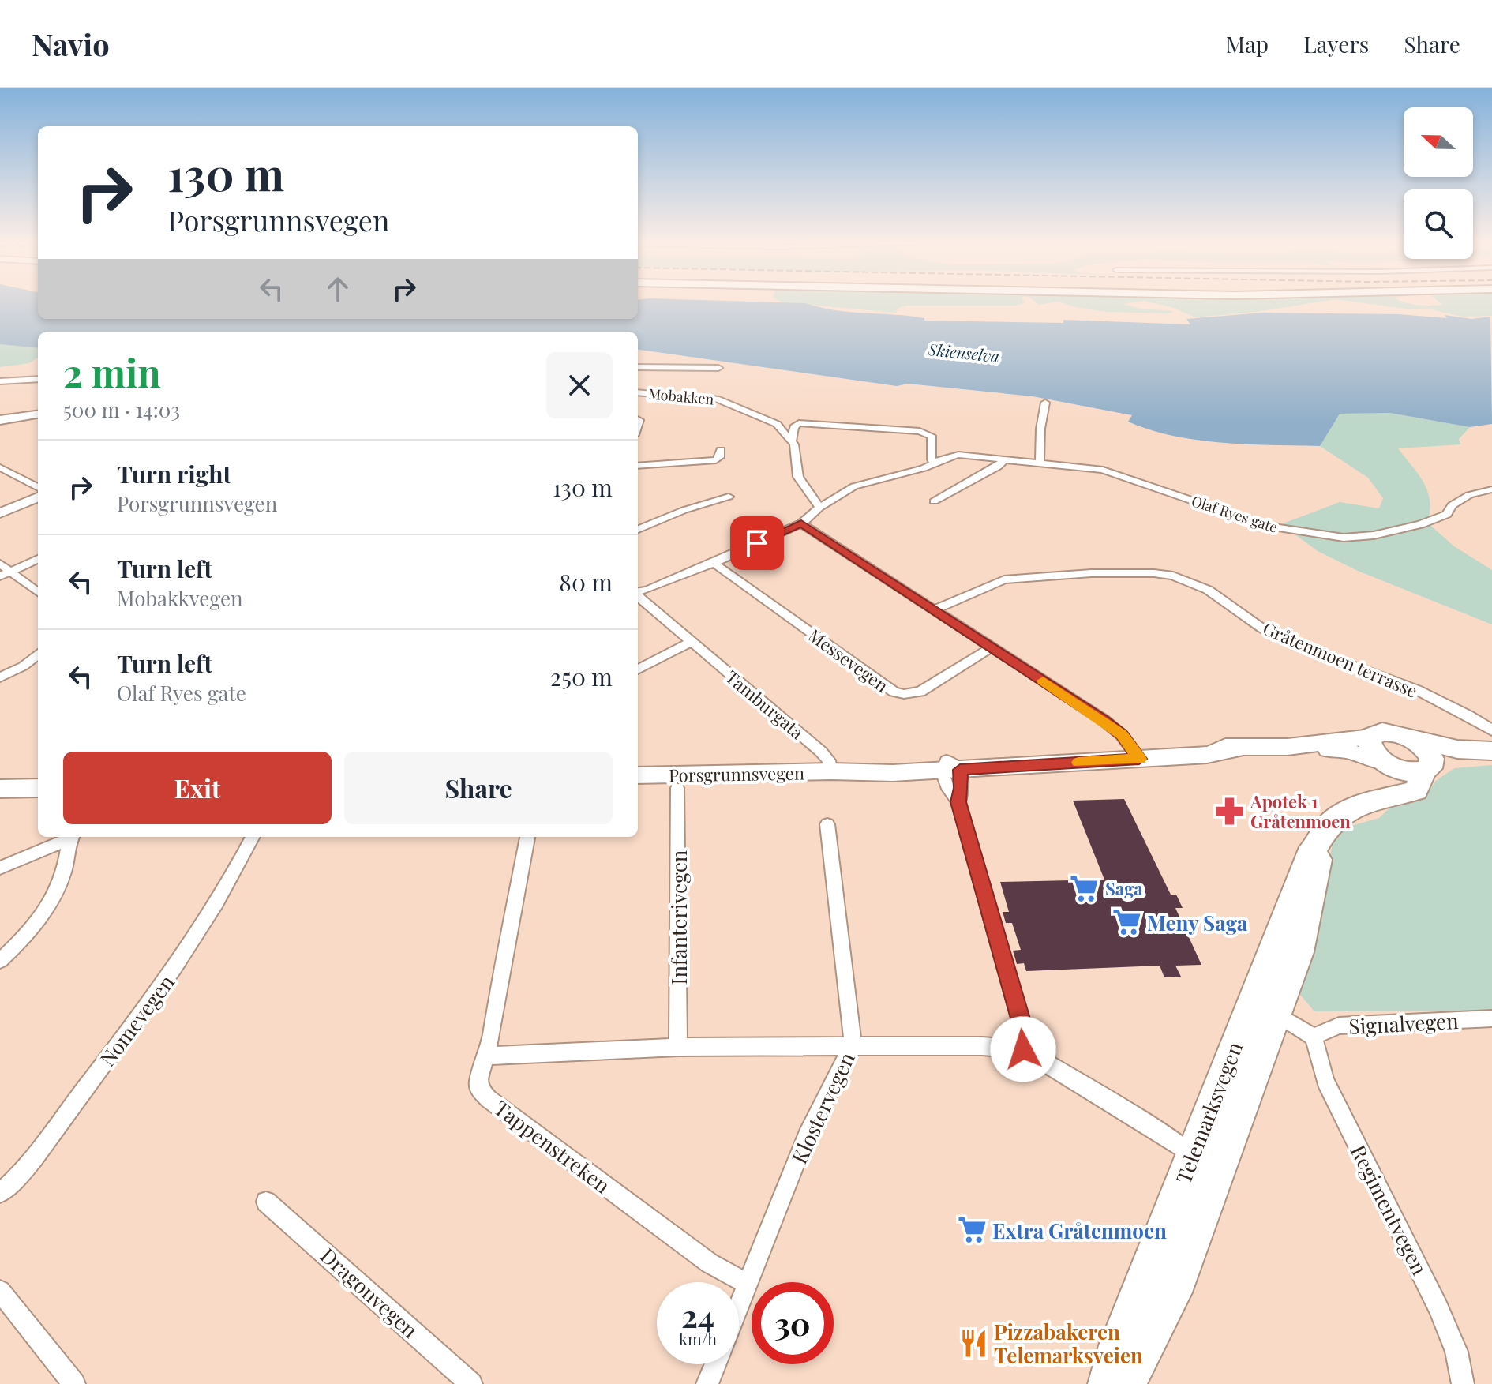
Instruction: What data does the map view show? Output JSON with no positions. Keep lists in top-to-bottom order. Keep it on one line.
{"streets":{"highway":["Porsgrunnsvegen","Telemarksvegen"],"street":["Mobakken","Olaf Ryes gate","Gråtenmoen terrasse","Messevegen","Tamburgata","Infanterivegen","Nomevegen","Signalvegen","Klostervegen","Tappenstreken","Regimentvegen","Dragonvegen"]},"crossings":[["Olaf Ryes gate","Messevegen"],["Tamburgata","Porsgrunnsvegen"],["Porsgrunnsvegen","Telemarksvegen"],["Signalvegen","Regimentvegen"],["Klostervegen","Tappenstreken"]],"water":["Skienselva"],"places":{"pharmacy":["Apotek 1 Gråtenmoen"],"supermarket":["Saga","Meny Saga","Extra Gråtenmoen"],"restaurant":["Pizzabakeren Telemarksveien"]},"north":"left","page":{"header":"Navio","nav":["Map","Layers","Share"],"turn":["130 m","Porsgrunnsvegen"],"heading":["2 min","500 m · 14:03"],"list":[{"name":"Turn right","note":"Porsgrunnsvegen","value":"130 m"},{"name":"Turn left","note":"Mobakkvegen","value":"80 m"},{"name":"Turn left","note":"Olaf Ryes gate","value":"250 m"}],"buttons":["Exit","Share"],"speed":"24 km/h","limit":"30"}}
